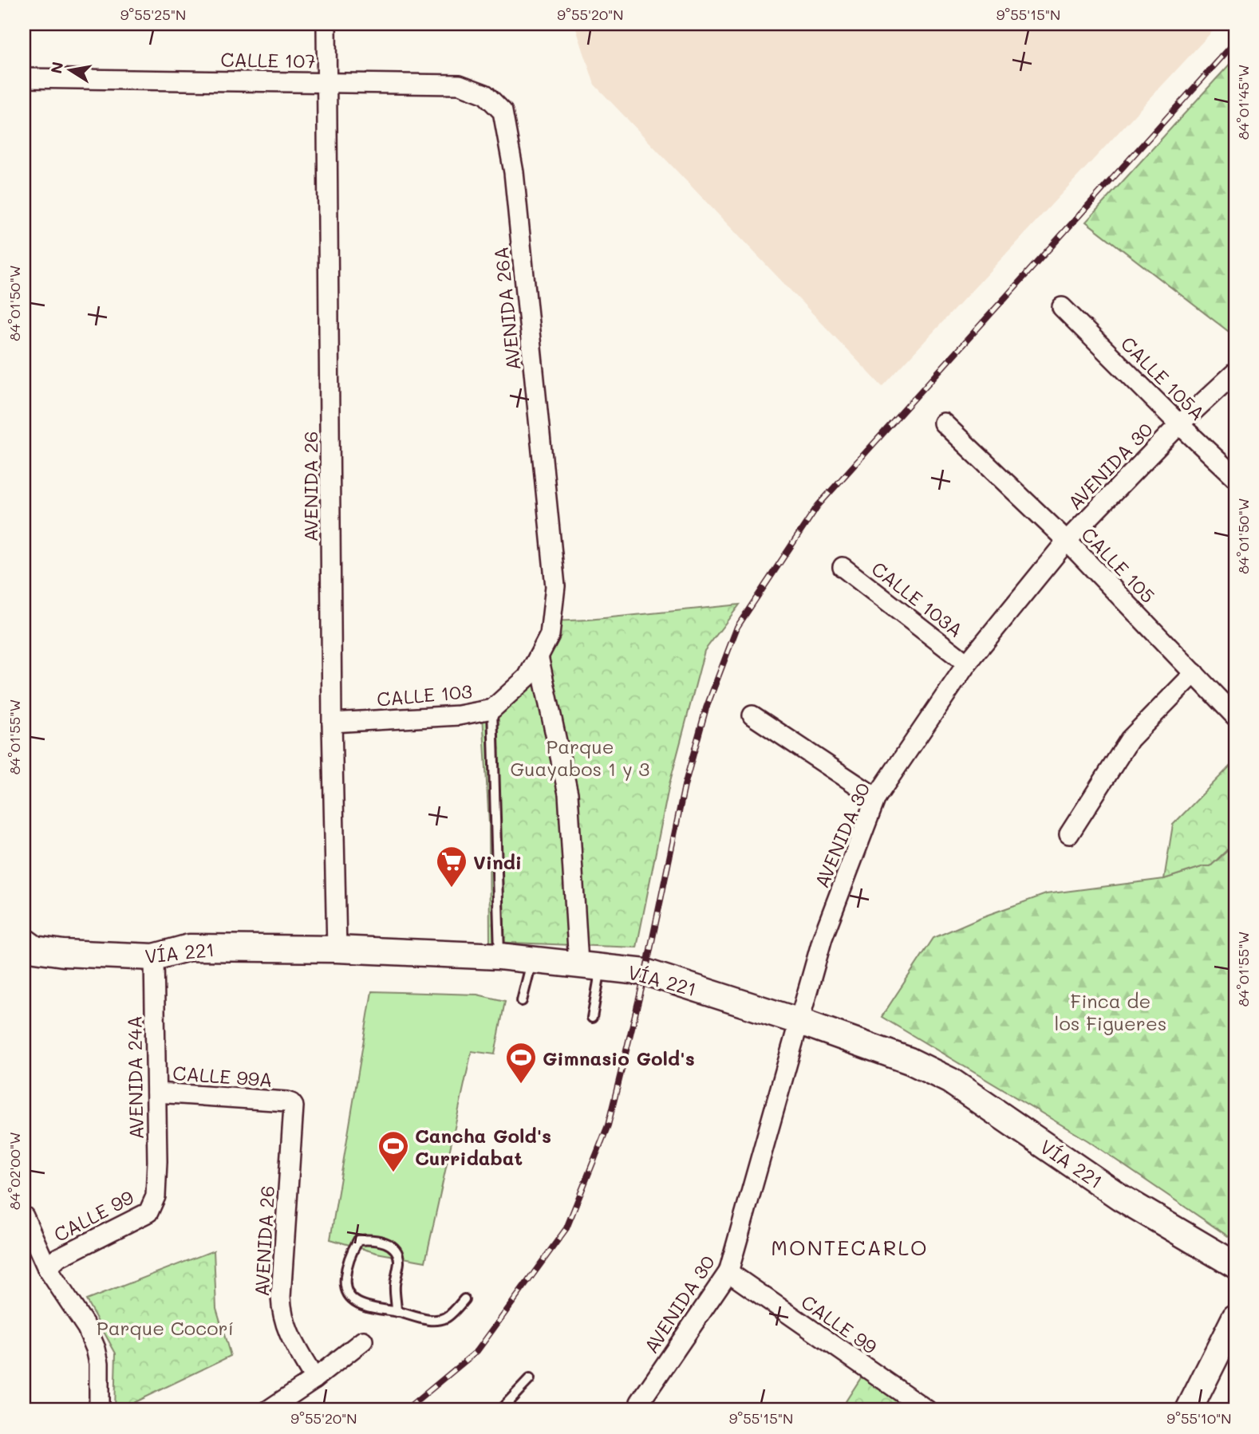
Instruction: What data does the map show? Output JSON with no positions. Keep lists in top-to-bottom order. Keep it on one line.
{"streets":{"main road":["VÍA 221"],"street":["CALLE 107","AVENIDA 26A","CALLE 105A","AVENIDA 30","AVENIDA 26","CALLE 105","CALLE 103A","CALLE 103","CALLE 99A","AVENIDA 24A","CALLE 99"]},"crossings":[["CALLE 107","AVENIDA 26A"],["CALLE 107","AVENIDA 26"],["AVENIDA 26A","CALLE 103"],["CALLE 105A","AVENIDA 30"],["AVENIDA 30","CALLE 105"],["AVENIDA 30","CALLE 103A"],["AVENIDA 30","VÍA 221"],["AVENIDA 30","CALLE 99"],["AVENIDA 26","CALLE 103"],["AVENIDA 26","VÍA 221"],["AVENIDA 26","CALLE 99A"],["VÍA 221","AVENIDA 24A"],["CALLE 99A","AVENIDA 24A"],["AVENIDA 24A","CALLE 99"]],"districts":["MONTECARLO"],"parks":["Parque Guayabos 1 y 3","Finca de los Figueres","Parque Cocorí"],"places":{"supermarket":["Vindi"],"sports":["Gimnasio Gold's","Cancha Gold's Curridabat"]},"north":"left","coordinates":["9°55'25\"N","9°55'20\"N","9°55'15\"N","84°01'45\"W","84°01'50\"W","84°01'55\"W","84°02'00\"W","9°55'10\"N"]}
